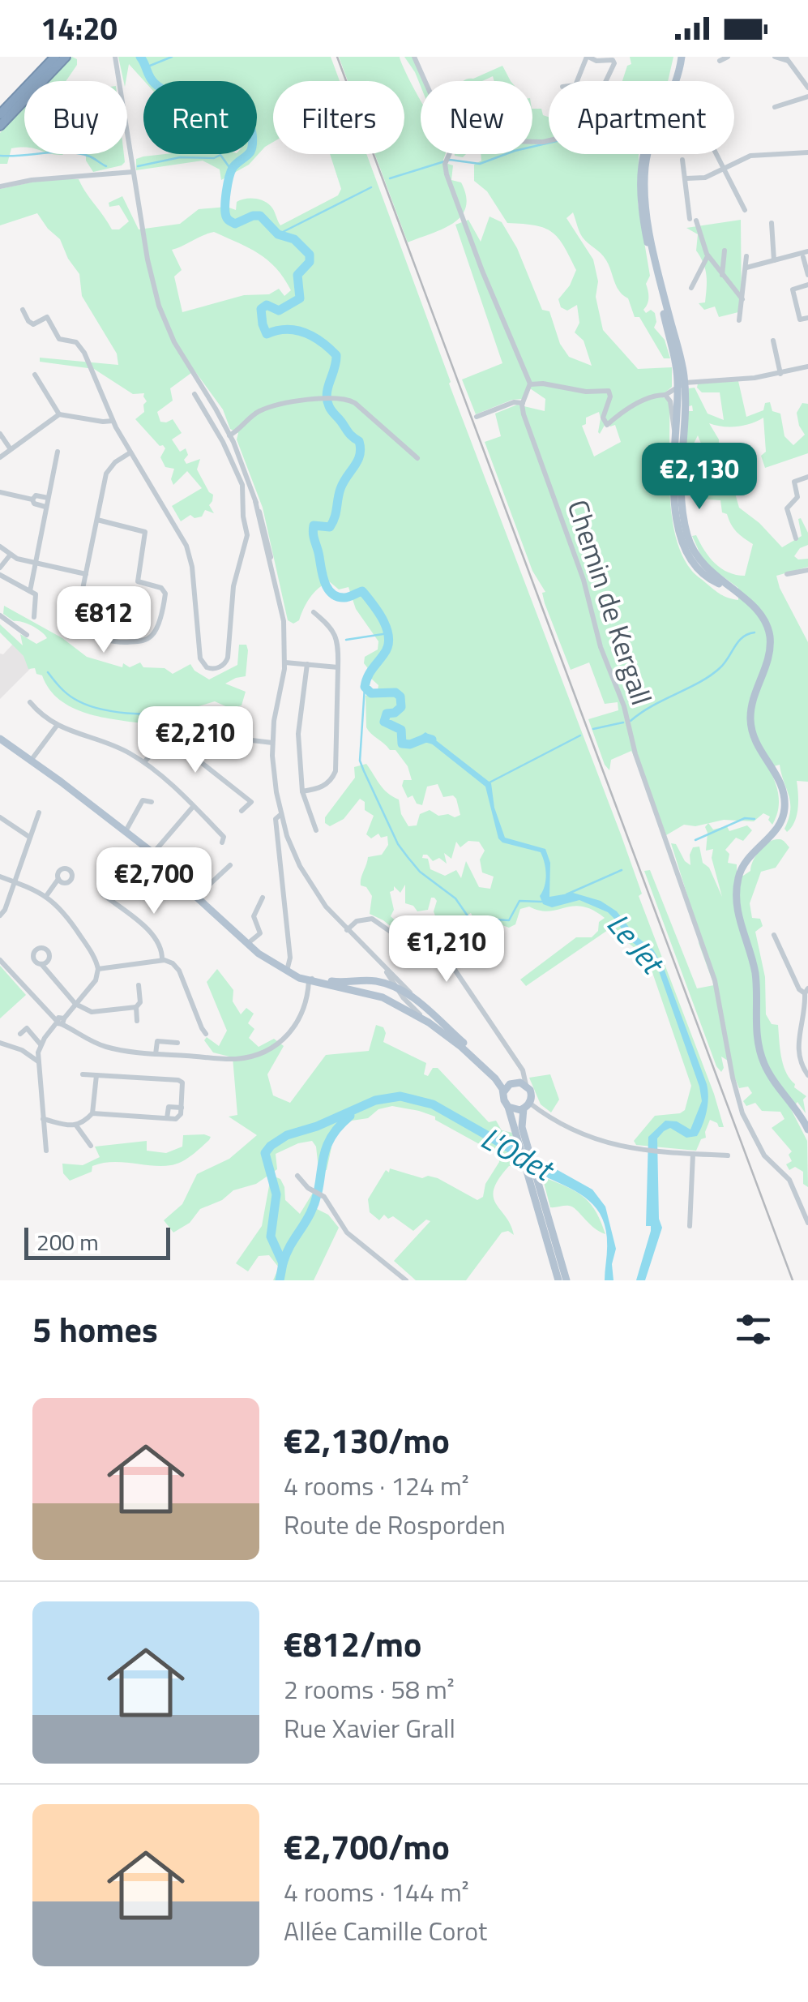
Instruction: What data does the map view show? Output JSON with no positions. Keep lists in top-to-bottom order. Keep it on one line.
{"streets":{"street":["Chemin de Kergall"]},"water":["Le Jet","L'Odet"],"scale_bar":"200 m","page":{"status":"14:20","chip":["Buy","Rent","Filters","New","Apartment"],"price":["€2,130","€812","€2,210","€2,700","€1,210"],"scale":"200 m","heading":"5 homes","list":[{"name":"€2,130/mo","note":"4 rooms · 124 m² · Route de Rosporden"},{"name":"€812/mo","note":"2 rooms · 58 m² · Rue Xavier Grall"},{"name":"€2,700/mo","note":"4 rooms · 144 m² · Allée Camille Corot"}]}}
